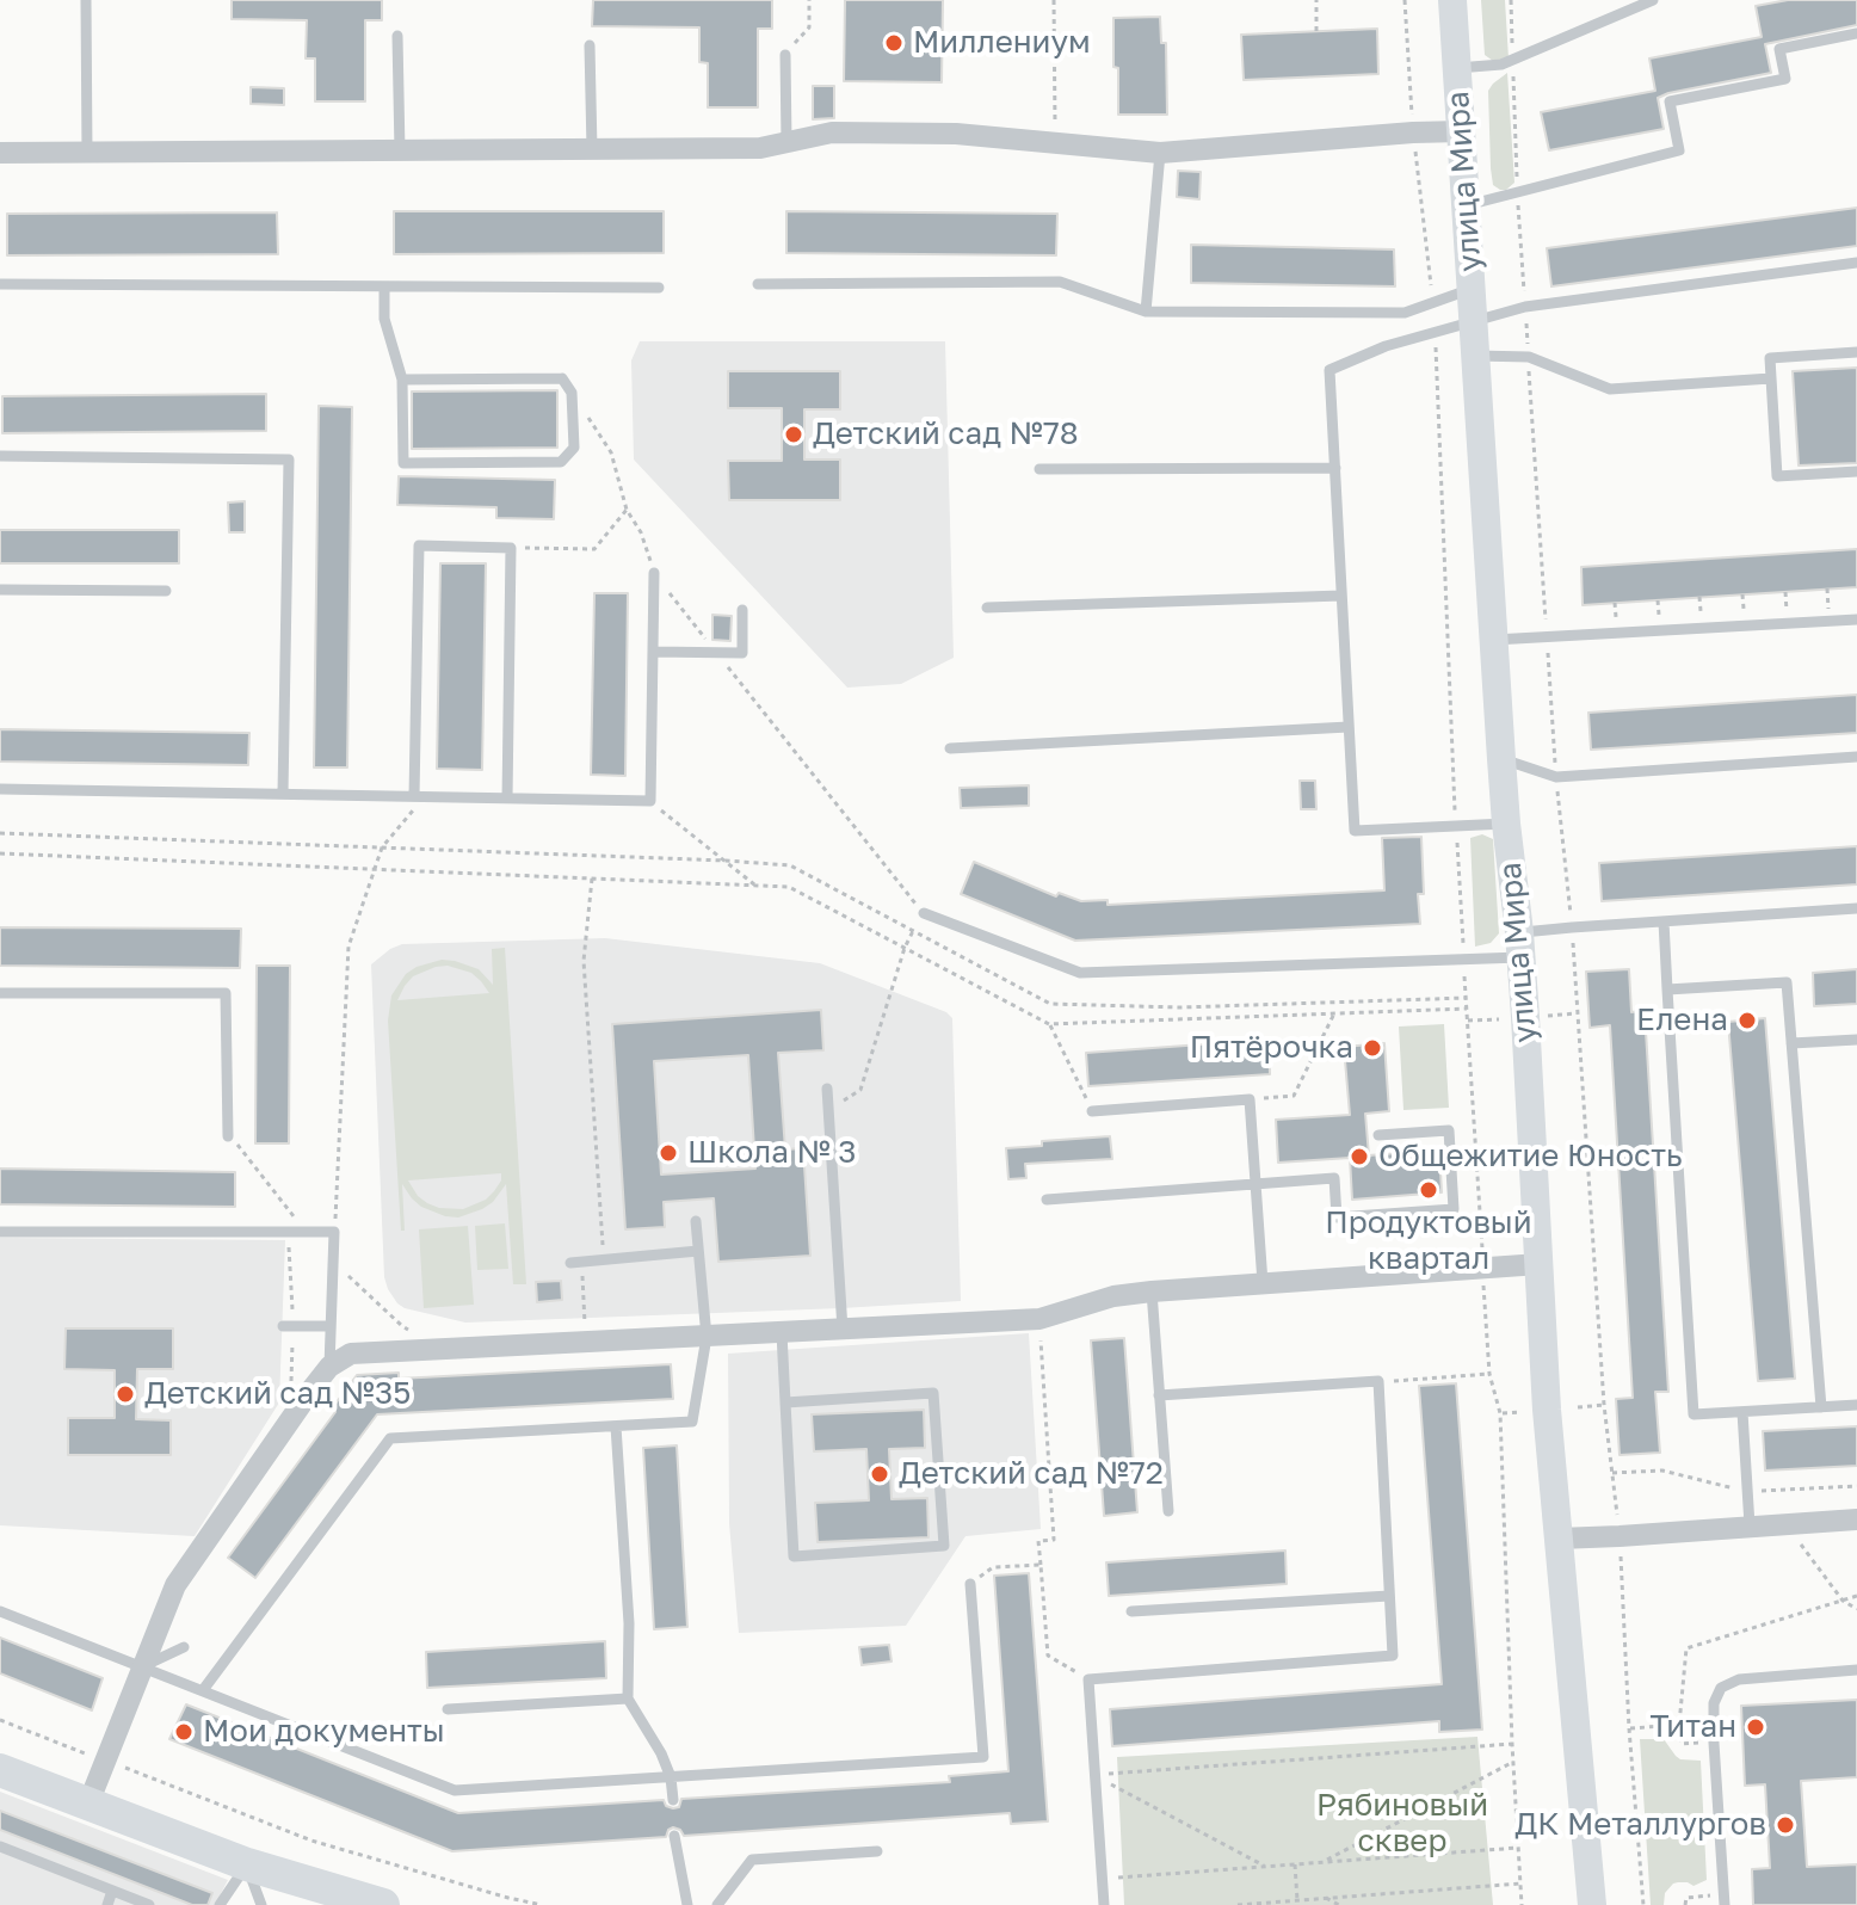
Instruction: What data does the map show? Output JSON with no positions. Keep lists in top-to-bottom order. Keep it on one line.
{"streets":{"main road":["улица Мира"]},"parks":["Рябиновый сквер"],"places":["Миллениум","Детский сад №78","Елена","Пятёрочка","Школа № 3","Общежитие Юность","Продуктовый квартал","Детский сад №35","Детский сад №72","Титан","Мои документы","ДК Металлургов"]}
